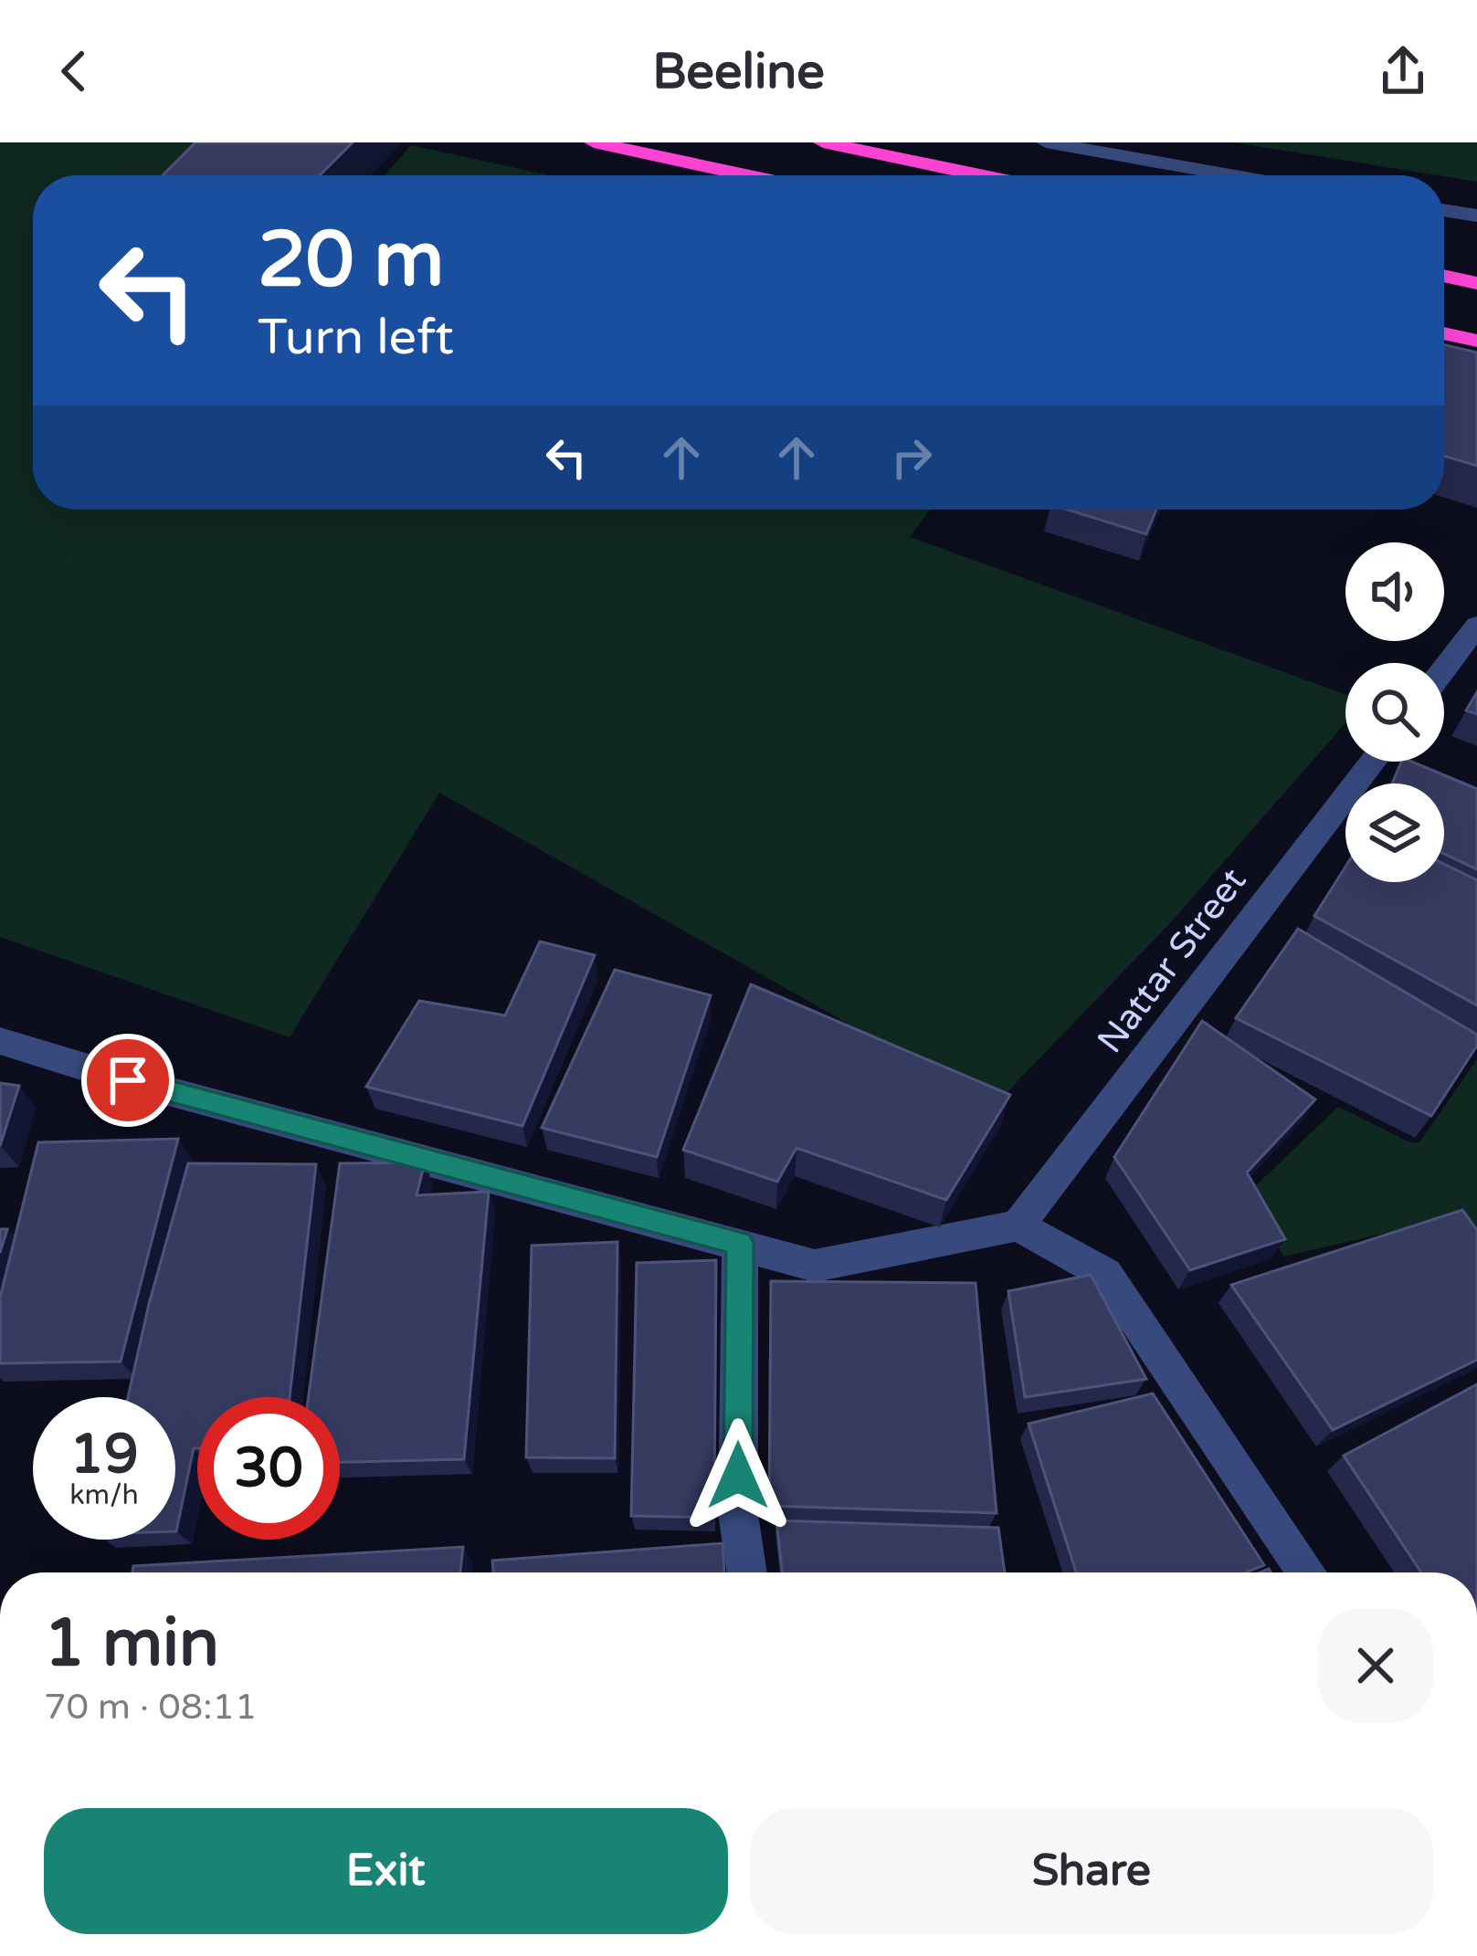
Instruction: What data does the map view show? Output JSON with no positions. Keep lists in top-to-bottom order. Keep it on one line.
{"streets":{"street":["Nattar Street"]},"page":{"header":"Beeline","turn":["20 m","Turn left"],"speed":"19 km/h","limit":"30","heading":["1 min","70 m · 08:11"],"buttons":["Exit","Share"]}}
